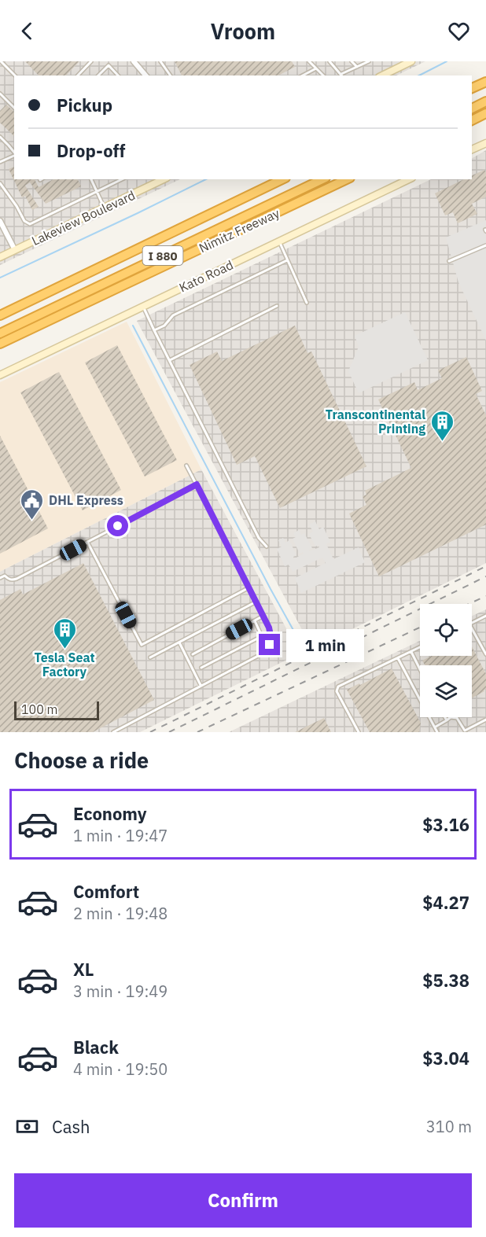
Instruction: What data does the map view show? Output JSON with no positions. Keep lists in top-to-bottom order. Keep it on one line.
{"streets":{"highway":["Nimitz Freeway","I 880"],"street":["Lakeview Boulevard","Kato Road"]},"places":{"building":["Transcontinental Printing","Tesla Seat Factory"],"public building":["DHL Express"]},"scale_bar":"100 m","page":{"header":"Vroom","banner":["Pickup","Drop-off"],"bubble":"1 min","scale":"100 m","heading":"Choose a ride","list":[{"name":"Economy","note":"1 min · 19:47","value":"$3.16"},{"name":"Comfort","note":"2 min · 19:48","value":"$4.27"},{"name":"XL","note":"3 min · 19:49","value":"$5.38"},{"name":"Black","note":"4 min · 19:50","value":"$3.04"}],"pay":["Cash","310 m"],"buttons":"Confirm"}}
